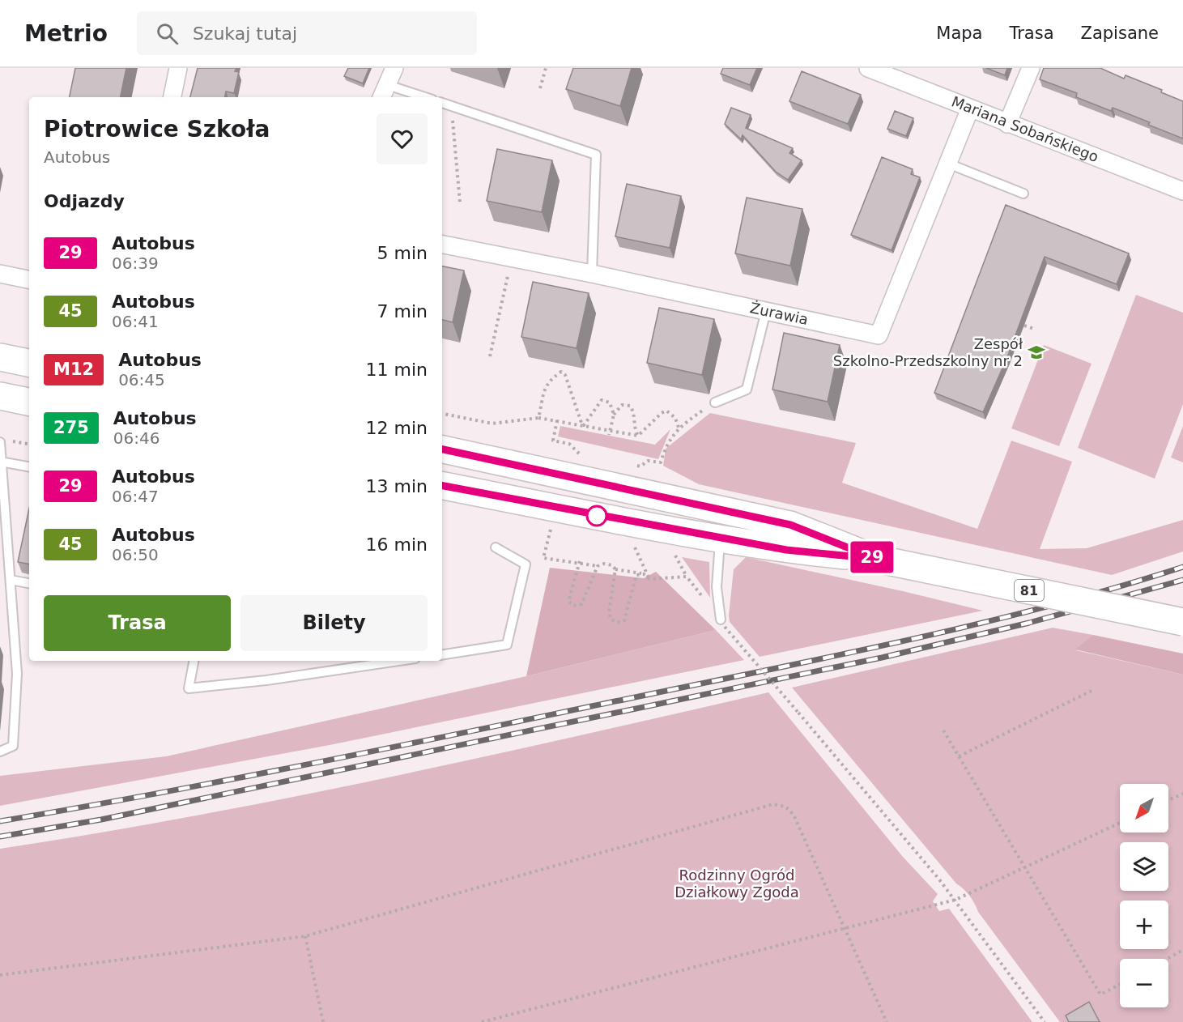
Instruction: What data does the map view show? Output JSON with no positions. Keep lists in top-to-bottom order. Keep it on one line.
{"streets":{"main road":["81"],"street":["Mariana Sobańskiego","Żurawia"]},"crossings":[["Mariana Sobańskiego","Żurawia"]],"parks":["Rodzinny Ogród Działkowy Zgoda"],"places":{"school or university":["Zespół Szkolno-Przedszkolny nr 2"]},"lines":["bus line 29"],"north":"bottom left","page":{"header":"Metrio","search":"Szukaj tutaj","nav":["Mapa","Trasa","Zapisane"],"on_map":"29","heading":[["Piotrowice Szkoła","Autobus"],"Odjazdy"],"list":[{"mark":"29","name":"Autobus","note":"06:39","value":"5 min"},{"mark":"45","name":"Autobus","note":"06:41","value":"7 min"},{"mark":"M12","name":"Autobus","note":"06:45","value":"11 min"},{"mark":"275","name":"Autobus","note":"06:46","value":"12 min"},{"mark":"29","name":"Autobus","note":"06:47","value":"13 min"},{"mark":"45","name":"Autobus","note":"06:50","value":"16 min"}],"buttons":["Trasa","Bilety"],"map_buttons":["+","−"]}}
